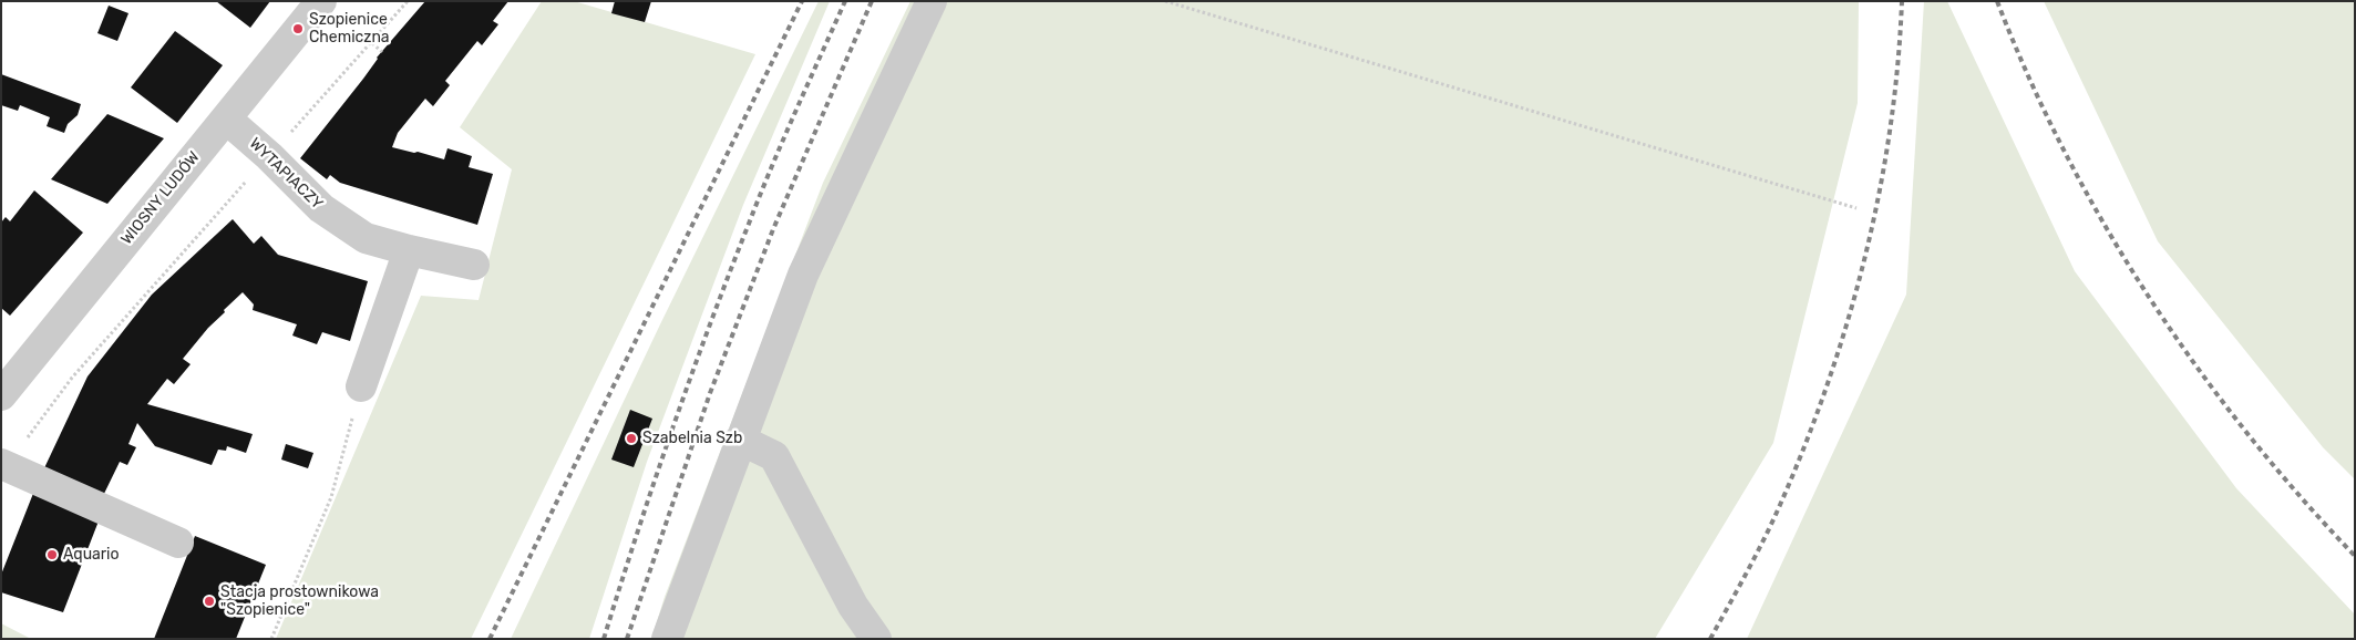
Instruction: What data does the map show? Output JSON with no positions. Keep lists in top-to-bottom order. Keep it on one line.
{"streets":{"street":["WYTAPIACZY","WIOSNY LUDÓW"]},"crossings":[["WYTAPIACZY","WIOSNY LUDÓW"]],"places":["Szopienice Chemiczna","Szabelnia Szb","Aquario","Stacja prostownikowa \"Szopienice\""]}
